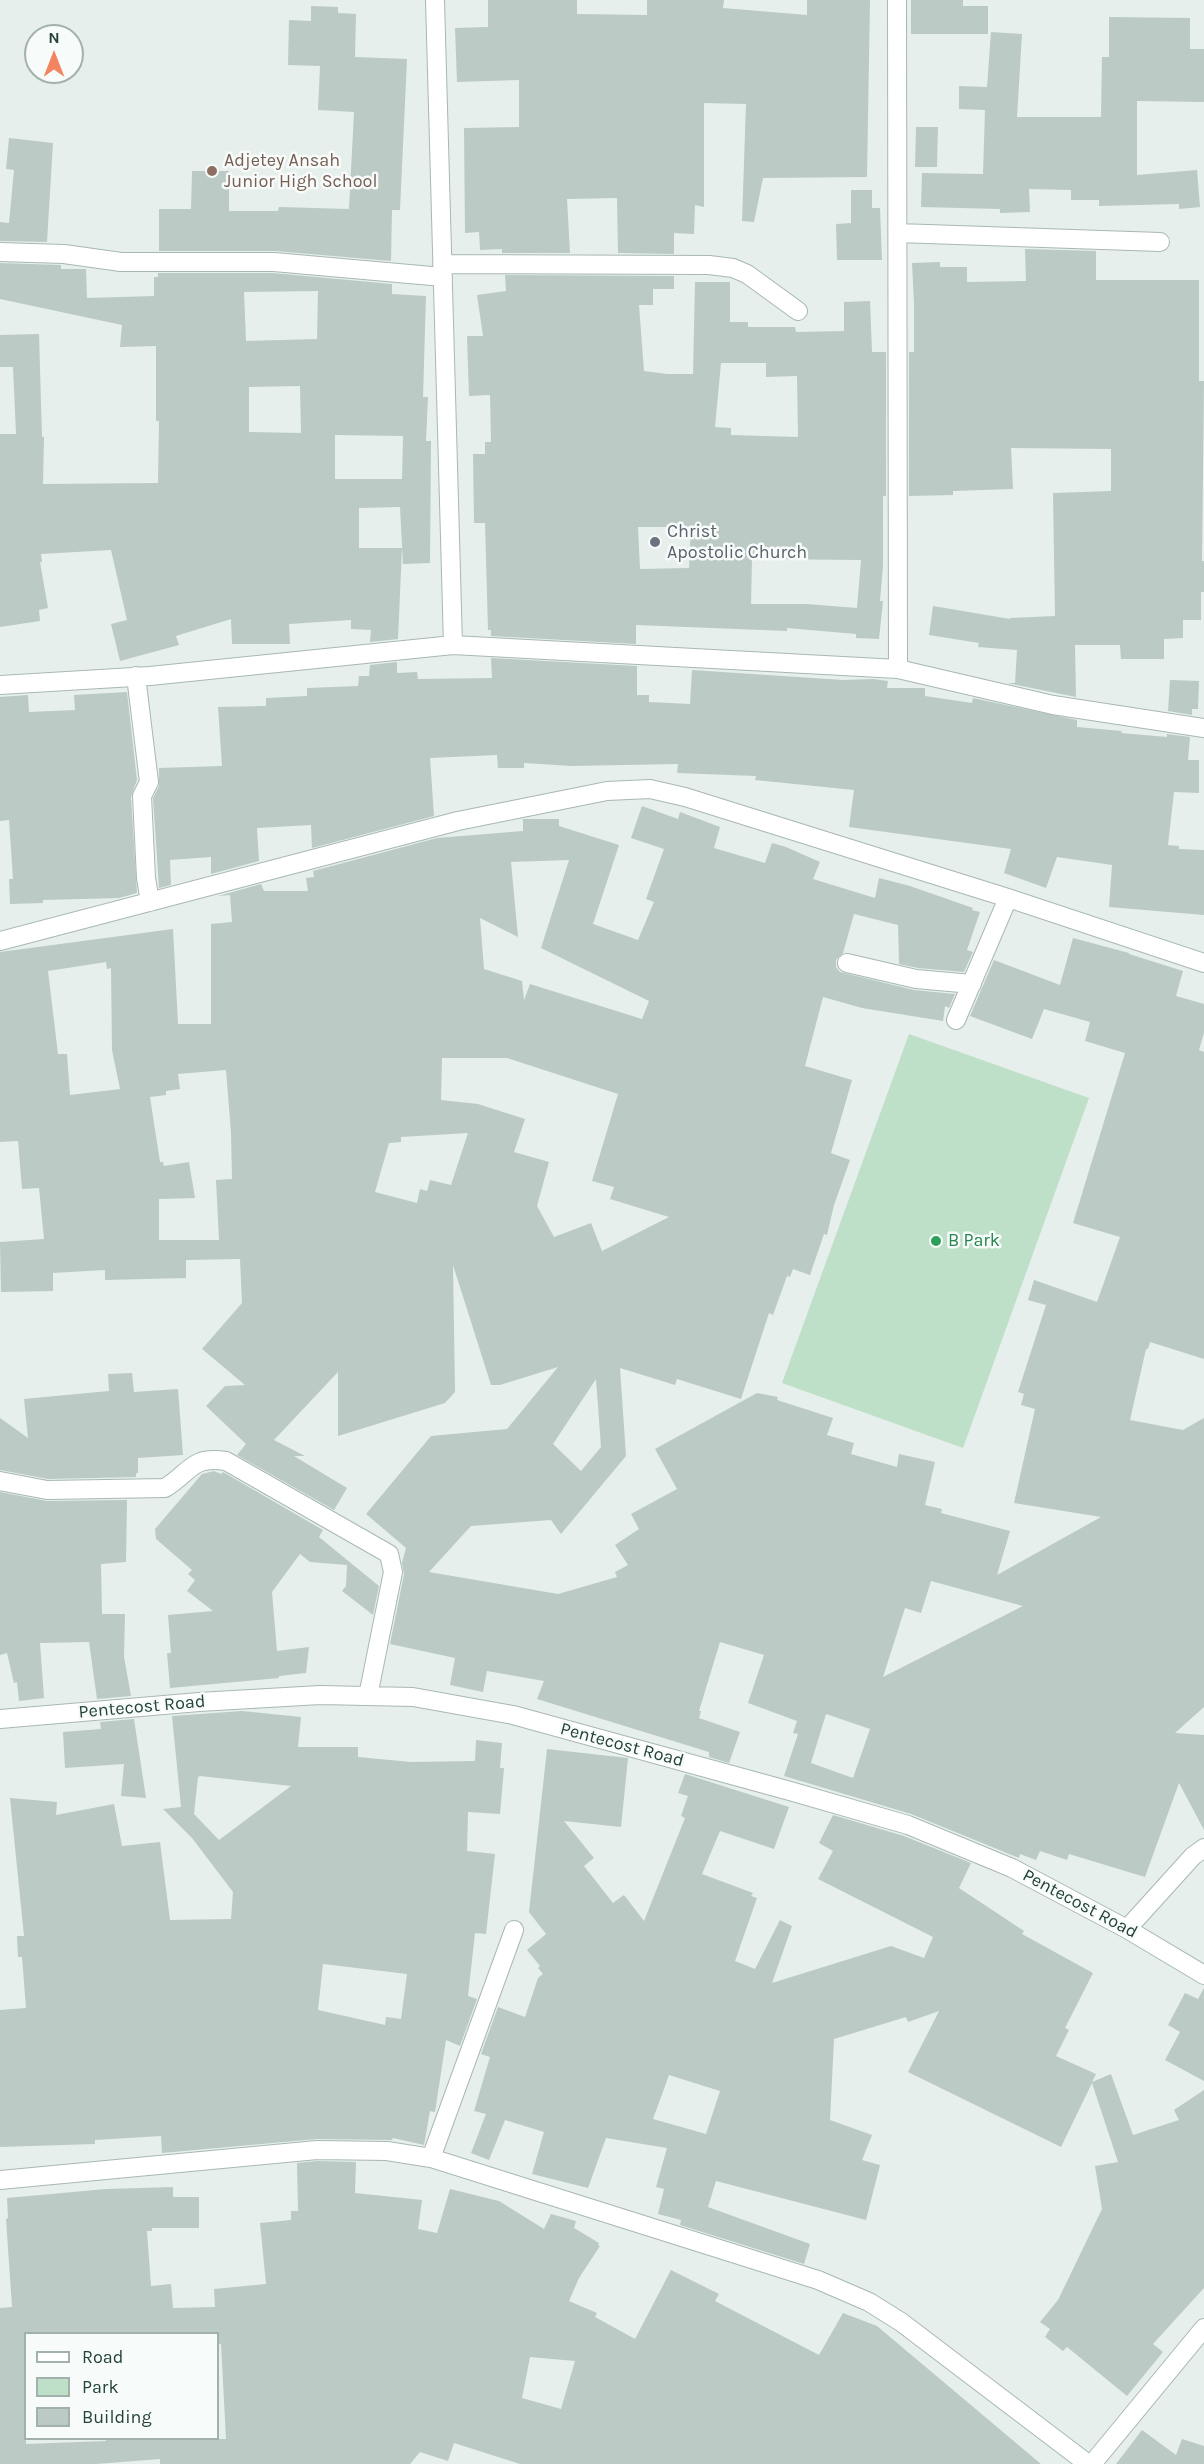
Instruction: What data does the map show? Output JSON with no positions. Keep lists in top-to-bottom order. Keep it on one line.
{"streets":{"street":["Pentecost Road"]},"places":["Adjetey Ansah Junior High School","Christ Apostolic Church","B Park"],"legend":["Road","Park","Building"],"north":"top"}
